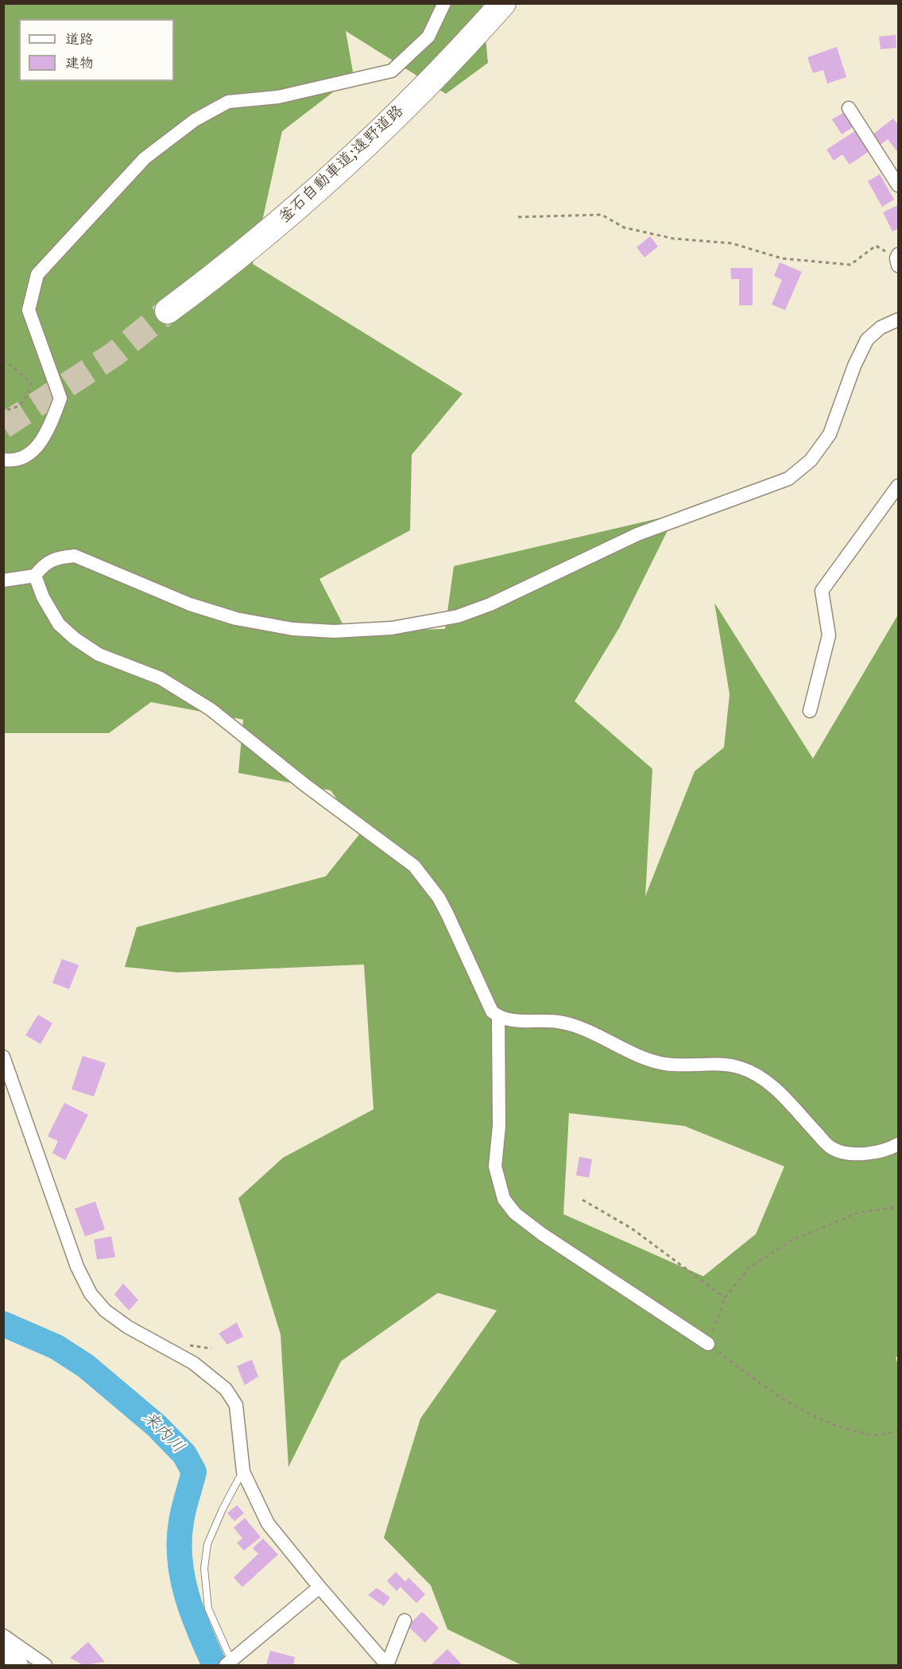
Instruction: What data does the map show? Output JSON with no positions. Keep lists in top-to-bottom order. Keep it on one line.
{"streets":{"highway":["釜石自動車道;遠野道路"]},"water":["来内川"],"legend":["道路","建物"]}
